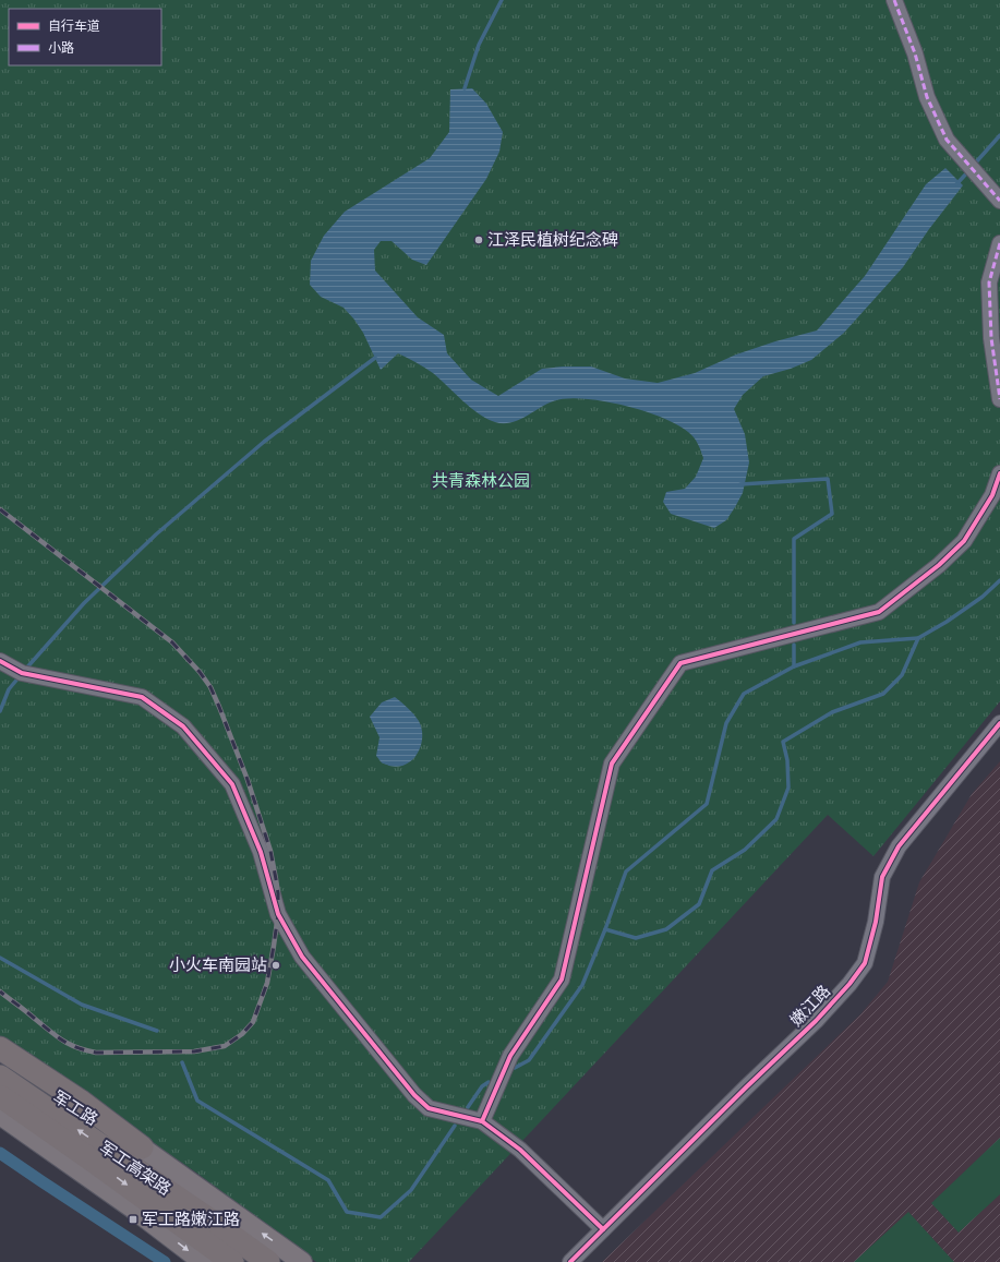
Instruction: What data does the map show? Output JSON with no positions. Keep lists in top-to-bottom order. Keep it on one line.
{"streets":{"highway":["军工高架路"],"main road":["军工路"],"street":["嫩江路"]},"parks":["共青森林公园"],"places":{"other":["江泽民植树纪念碑","小火车南园站"],"transit":["军工路嫩江路"]},"legend":["自行车道","小路"]}
